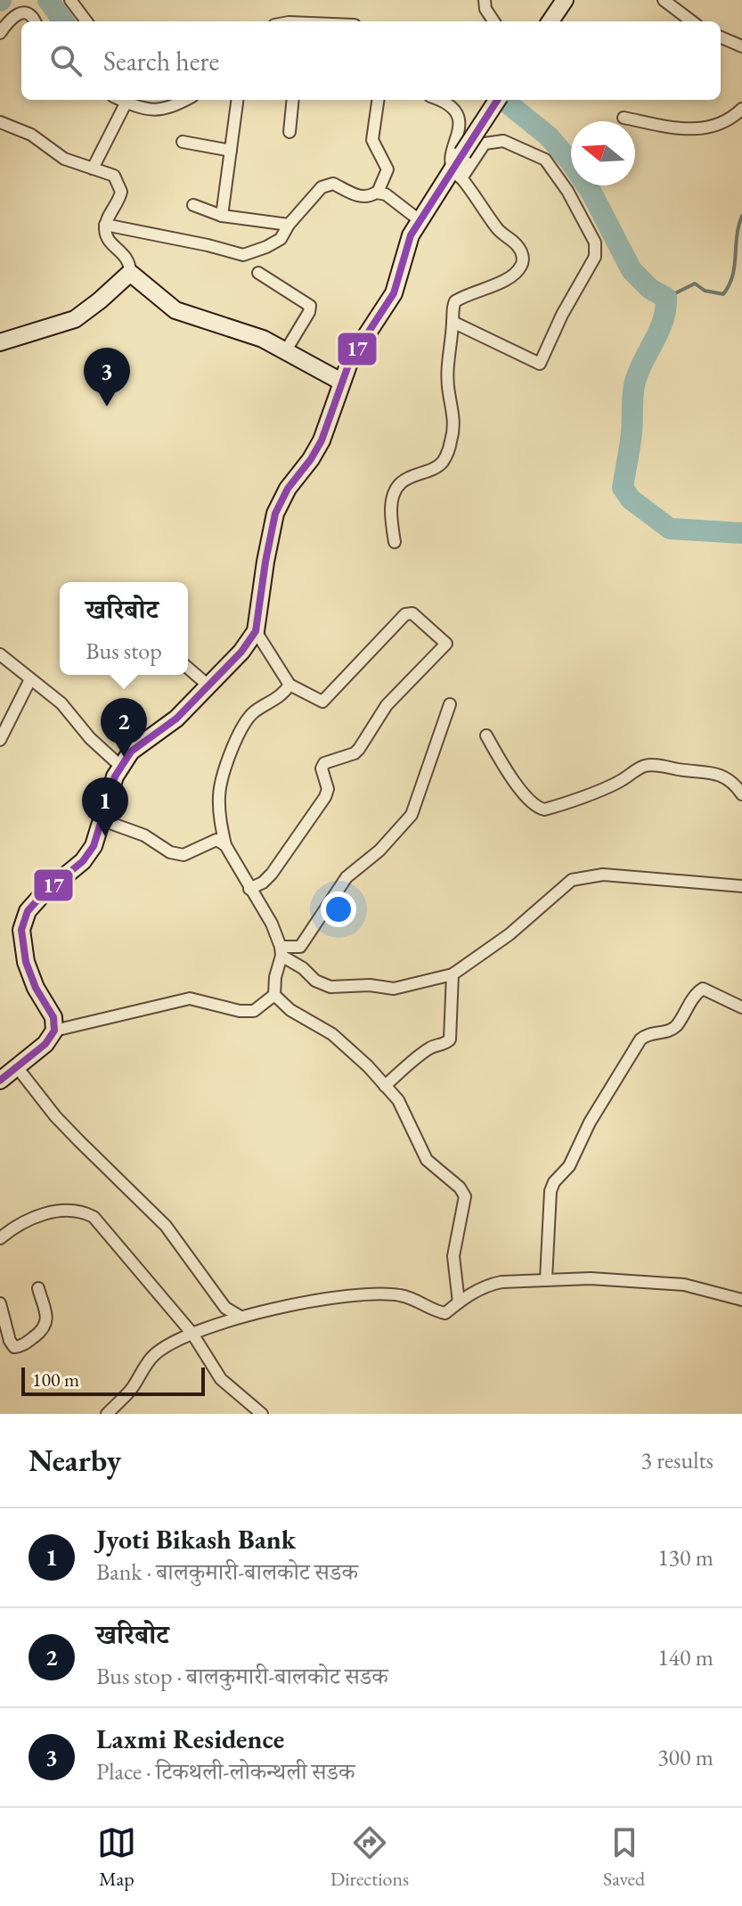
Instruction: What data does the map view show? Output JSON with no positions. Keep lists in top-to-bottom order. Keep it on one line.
{"lines":["transit line 17"],"scale_bar":"100 m","north":"left","page":{"search":"Search here","pins":["3","2","1"],"popup":["खरिबोट","Bus stop"],"scale":"100 m","heading":["Nearby","3 results"],"list":[{"mark":"1","name":"Jyoti Bikash Bank","note":"Bank · बालकुमारी-बालकोट सडक","value":"130 m"},{"mark":"2","name":"खरिबोट","note":"Bus stop · बालकुमारी-बालकोट सडक","value":"140 m"},{"mark":"3","name":"Laxmi Residence","note":"Place · टिकथली-लोकन्थली सडक","value":"300 m"}],"nav":["Map","Directions","Saved"]}}
